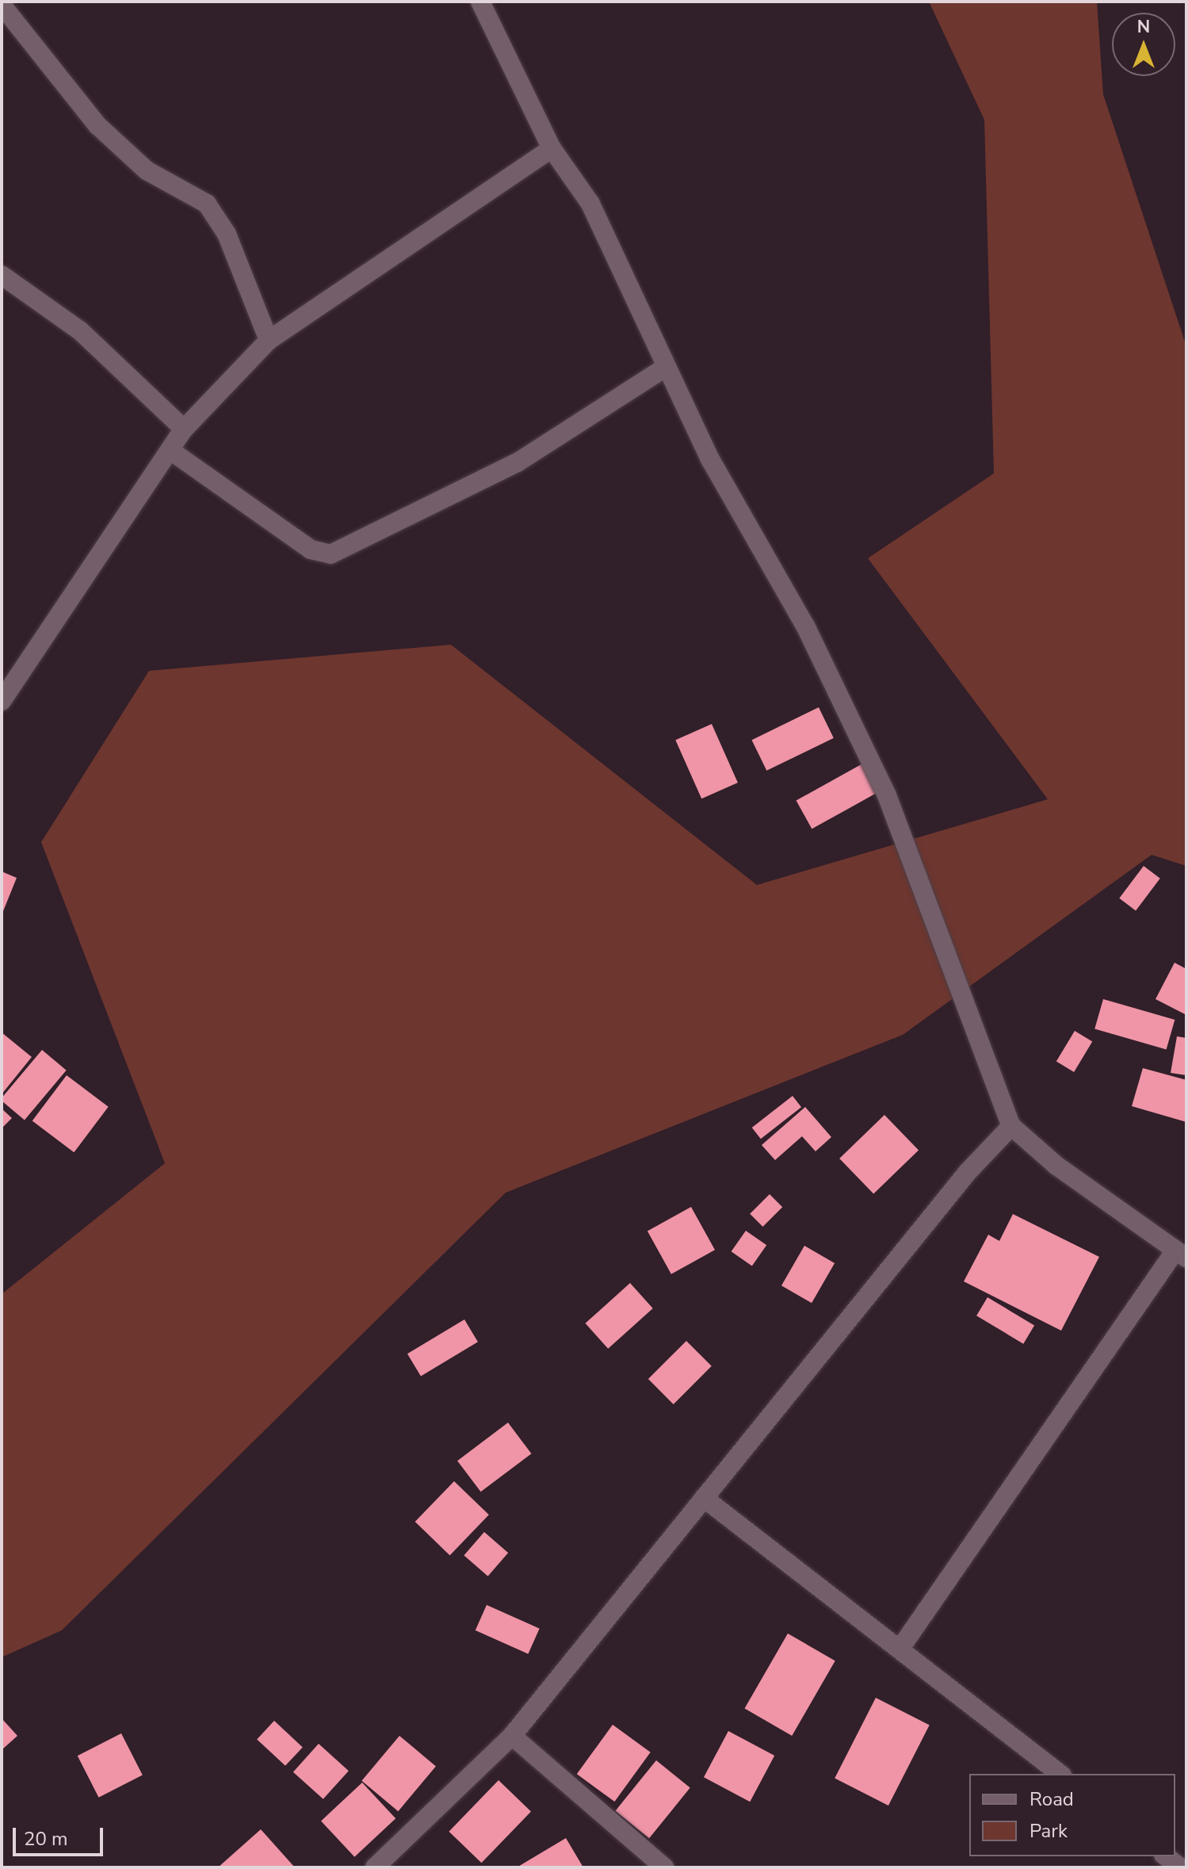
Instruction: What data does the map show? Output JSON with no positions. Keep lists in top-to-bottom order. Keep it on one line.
{"legend":["Road","Park"],"scale_bar":"20 m","north":"top"}
